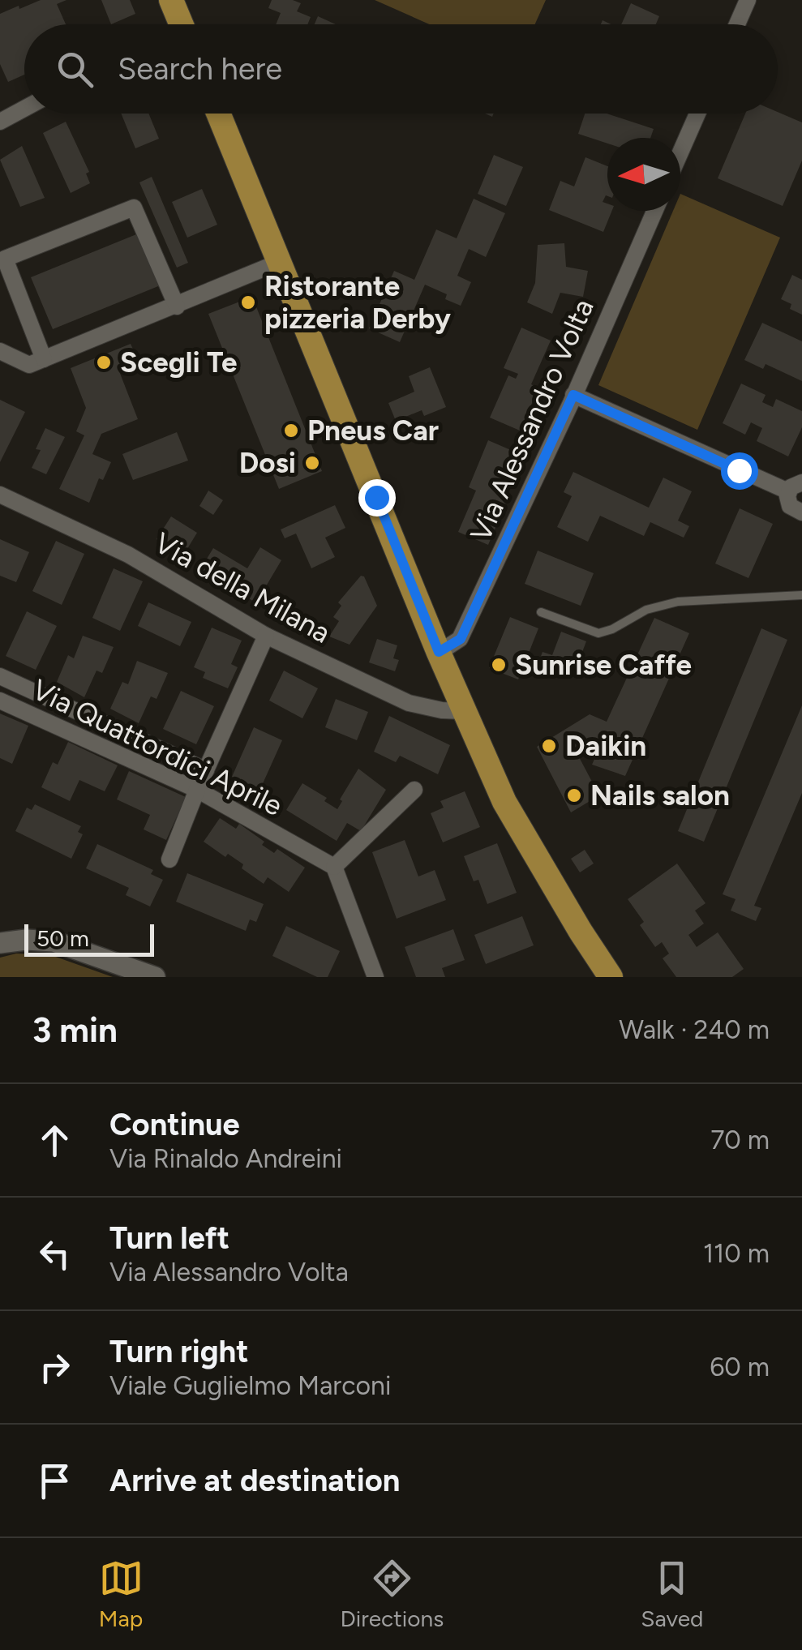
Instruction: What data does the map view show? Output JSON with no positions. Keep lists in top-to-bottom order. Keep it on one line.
{"streets":{"street":["Via Alessandro Volta","Via della Milana","Via Quattordici Aprile"]},"places":["Ristorante pizzeria Derby","Scegli Te","Pneus Car","Dosi","Sunrise Caffe","Daikin","Nails salon"],"scale_bar":"50 m","north":"left","page":{"search":"Search here","scale":"50 m","heading":["3 min","Walk · 240 m"],"list":[["Continue","Via Rinaldo Andreini","70 m"],["Turn left","Via Alessandro Volta","110 m"],["Turn right","Viale Guglielmo Marconi","60 m"],"Arrive at destination"],"nav":["Map","Directions","Saved"]}}
